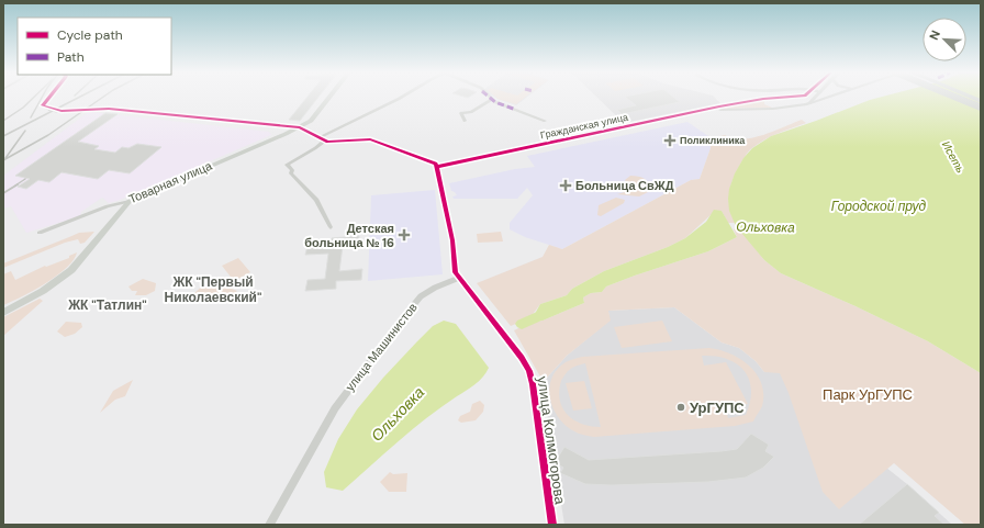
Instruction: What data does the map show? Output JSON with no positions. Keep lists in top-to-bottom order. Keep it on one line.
{"streets":{"main road":["Товарная улица"],"street":["Гражданская улица","улица Машинистов","улица Колмогорова"]},"crossings":[["улица Машинистов","улица Колмогорова"]],"districts":["ЖК \"Первый Николаевский\"","ЖК \"Татлин\""],"water":["Исеть","Городской пруд","Ольховка"],"parks":["Парк УрГУПС"],"places":{"health":["Поликлиника","Больница СвЖД","Детская больница № 16"],"other":["УрГУПС"]},"legend":["Cycle path","Path"],"north":"top left"}
